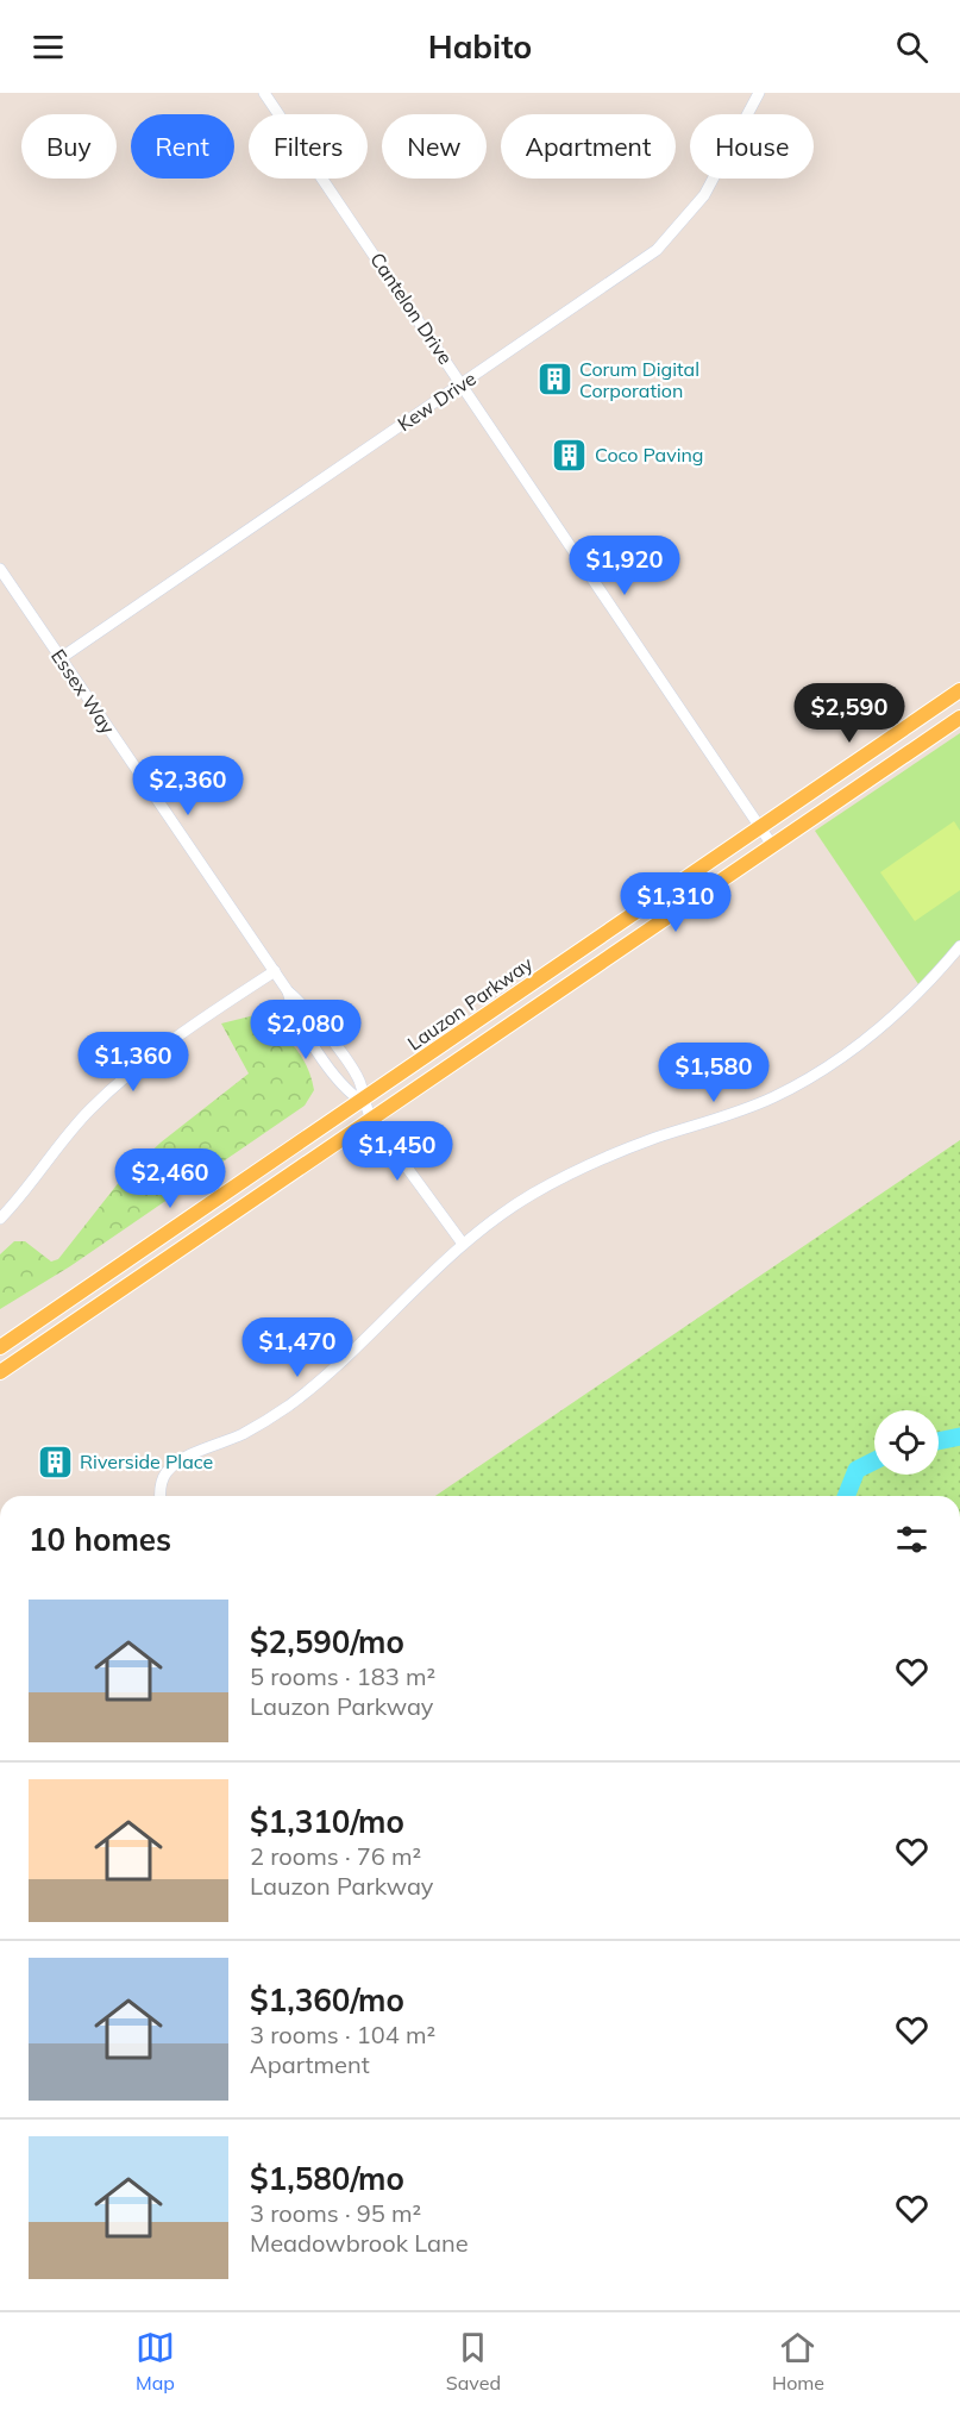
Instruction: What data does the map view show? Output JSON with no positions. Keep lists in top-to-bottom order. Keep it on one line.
{"streets":{"main road":["Lauzon Parkway"],"street":["Cantelon Drive","Kew Drive","Essex Way"]},"crossings":[["Cantelon Drive","Kew Drive"],["Cantelon Drive","Lauzon Parkway"],["Kew Drive","Essex Way"],["Essex Way","Lauzon Parkway"]],"places":{"building":["Corum Digital Corporation","Coco Paving","Riverside Place"]},"page":{"header":"Habito","chip":["Buy","Rent","Filters","New","Apartment","House"],"price":["$1,920","$2,590","$2,360","$1,310","$2,080","$1,360","$1,580","$1,450","$2,460","$1,470"],"heading":"10 homes","list":[{"name":"$2,590/mo","note":"5 rooms · 183 m² · Lauzon Parkway"},{"name":"$1,310/mo","note":"2 rooms · 76 m² · Lauzon Parkway"},{"name":"$1,360/mo","note":"3 rooms · 104 m² · Apartment"},{"name":"$1,580/mo","note":"3 rooms · 95 m² · Meadowbrook Lane"}],"tabs":["Map","Saved","Home"]}}
